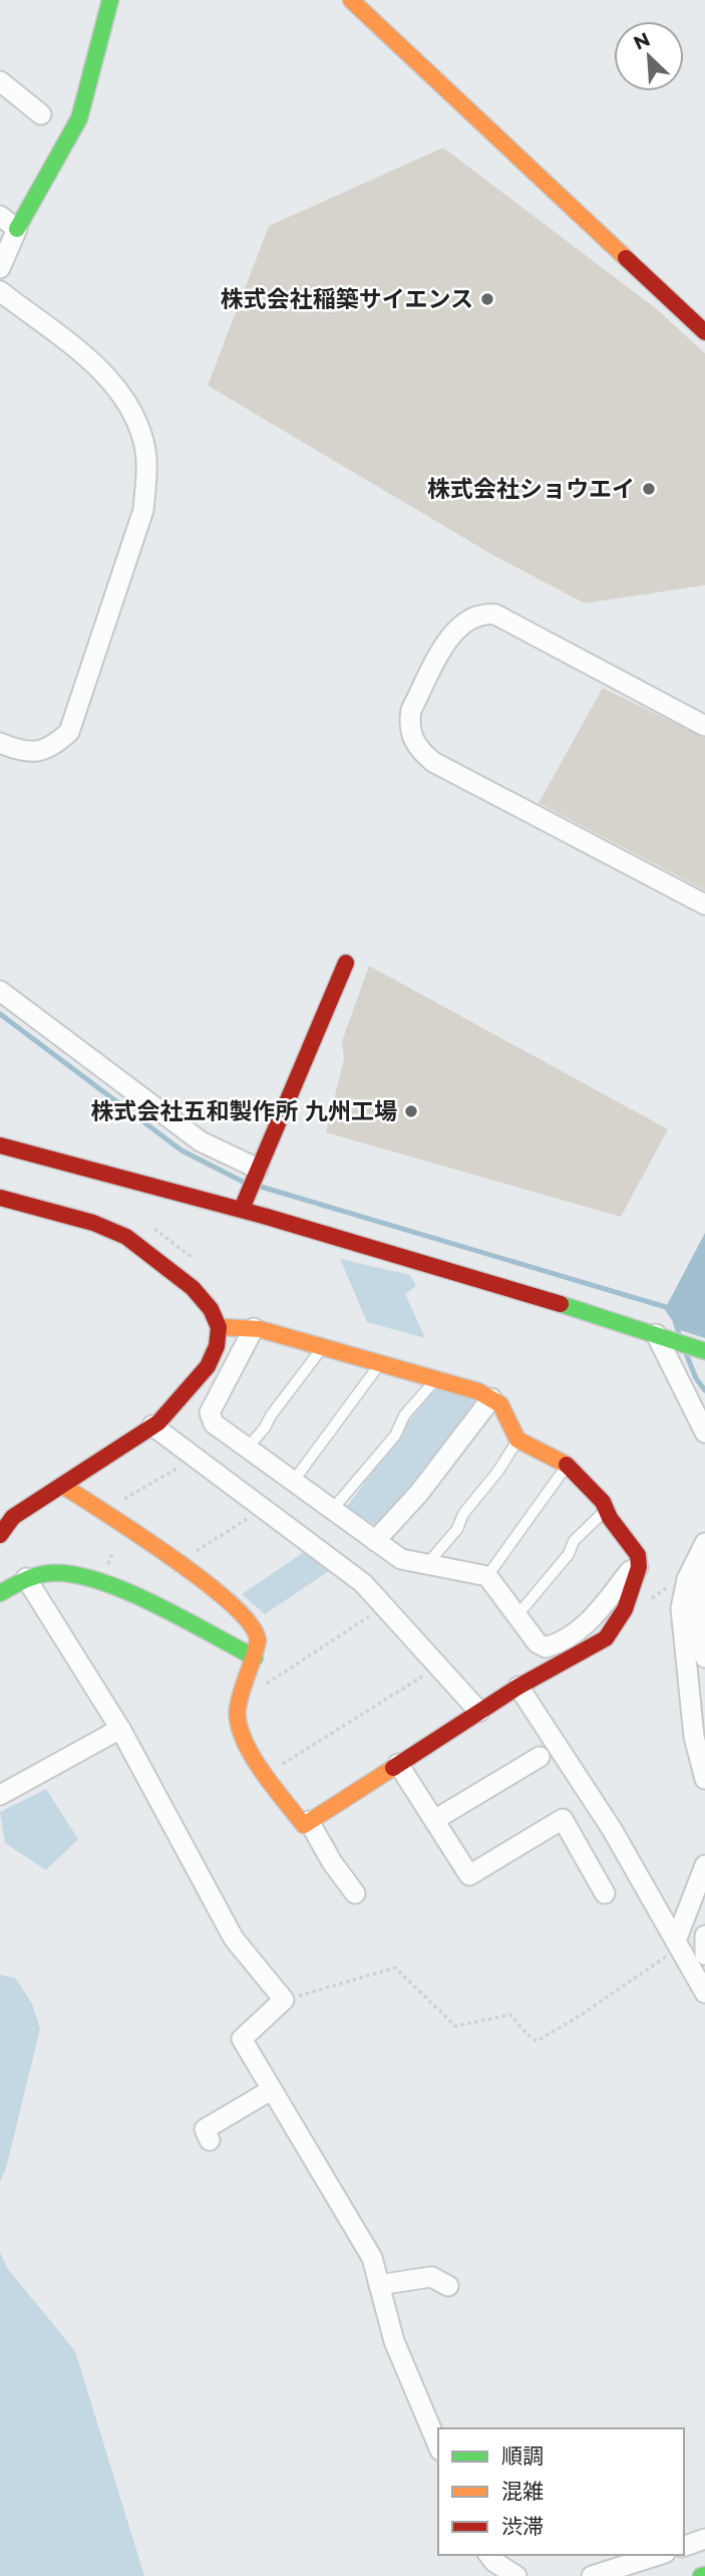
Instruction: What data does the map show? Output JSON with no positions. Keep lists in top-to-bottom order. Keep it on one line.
{"places":["株式会社稲築サイエンス","株式会社ショウエイ","株式会社五和製作所 九州工場"],"legend":["順調","混雑","渋滞"],"north":"top left"}
